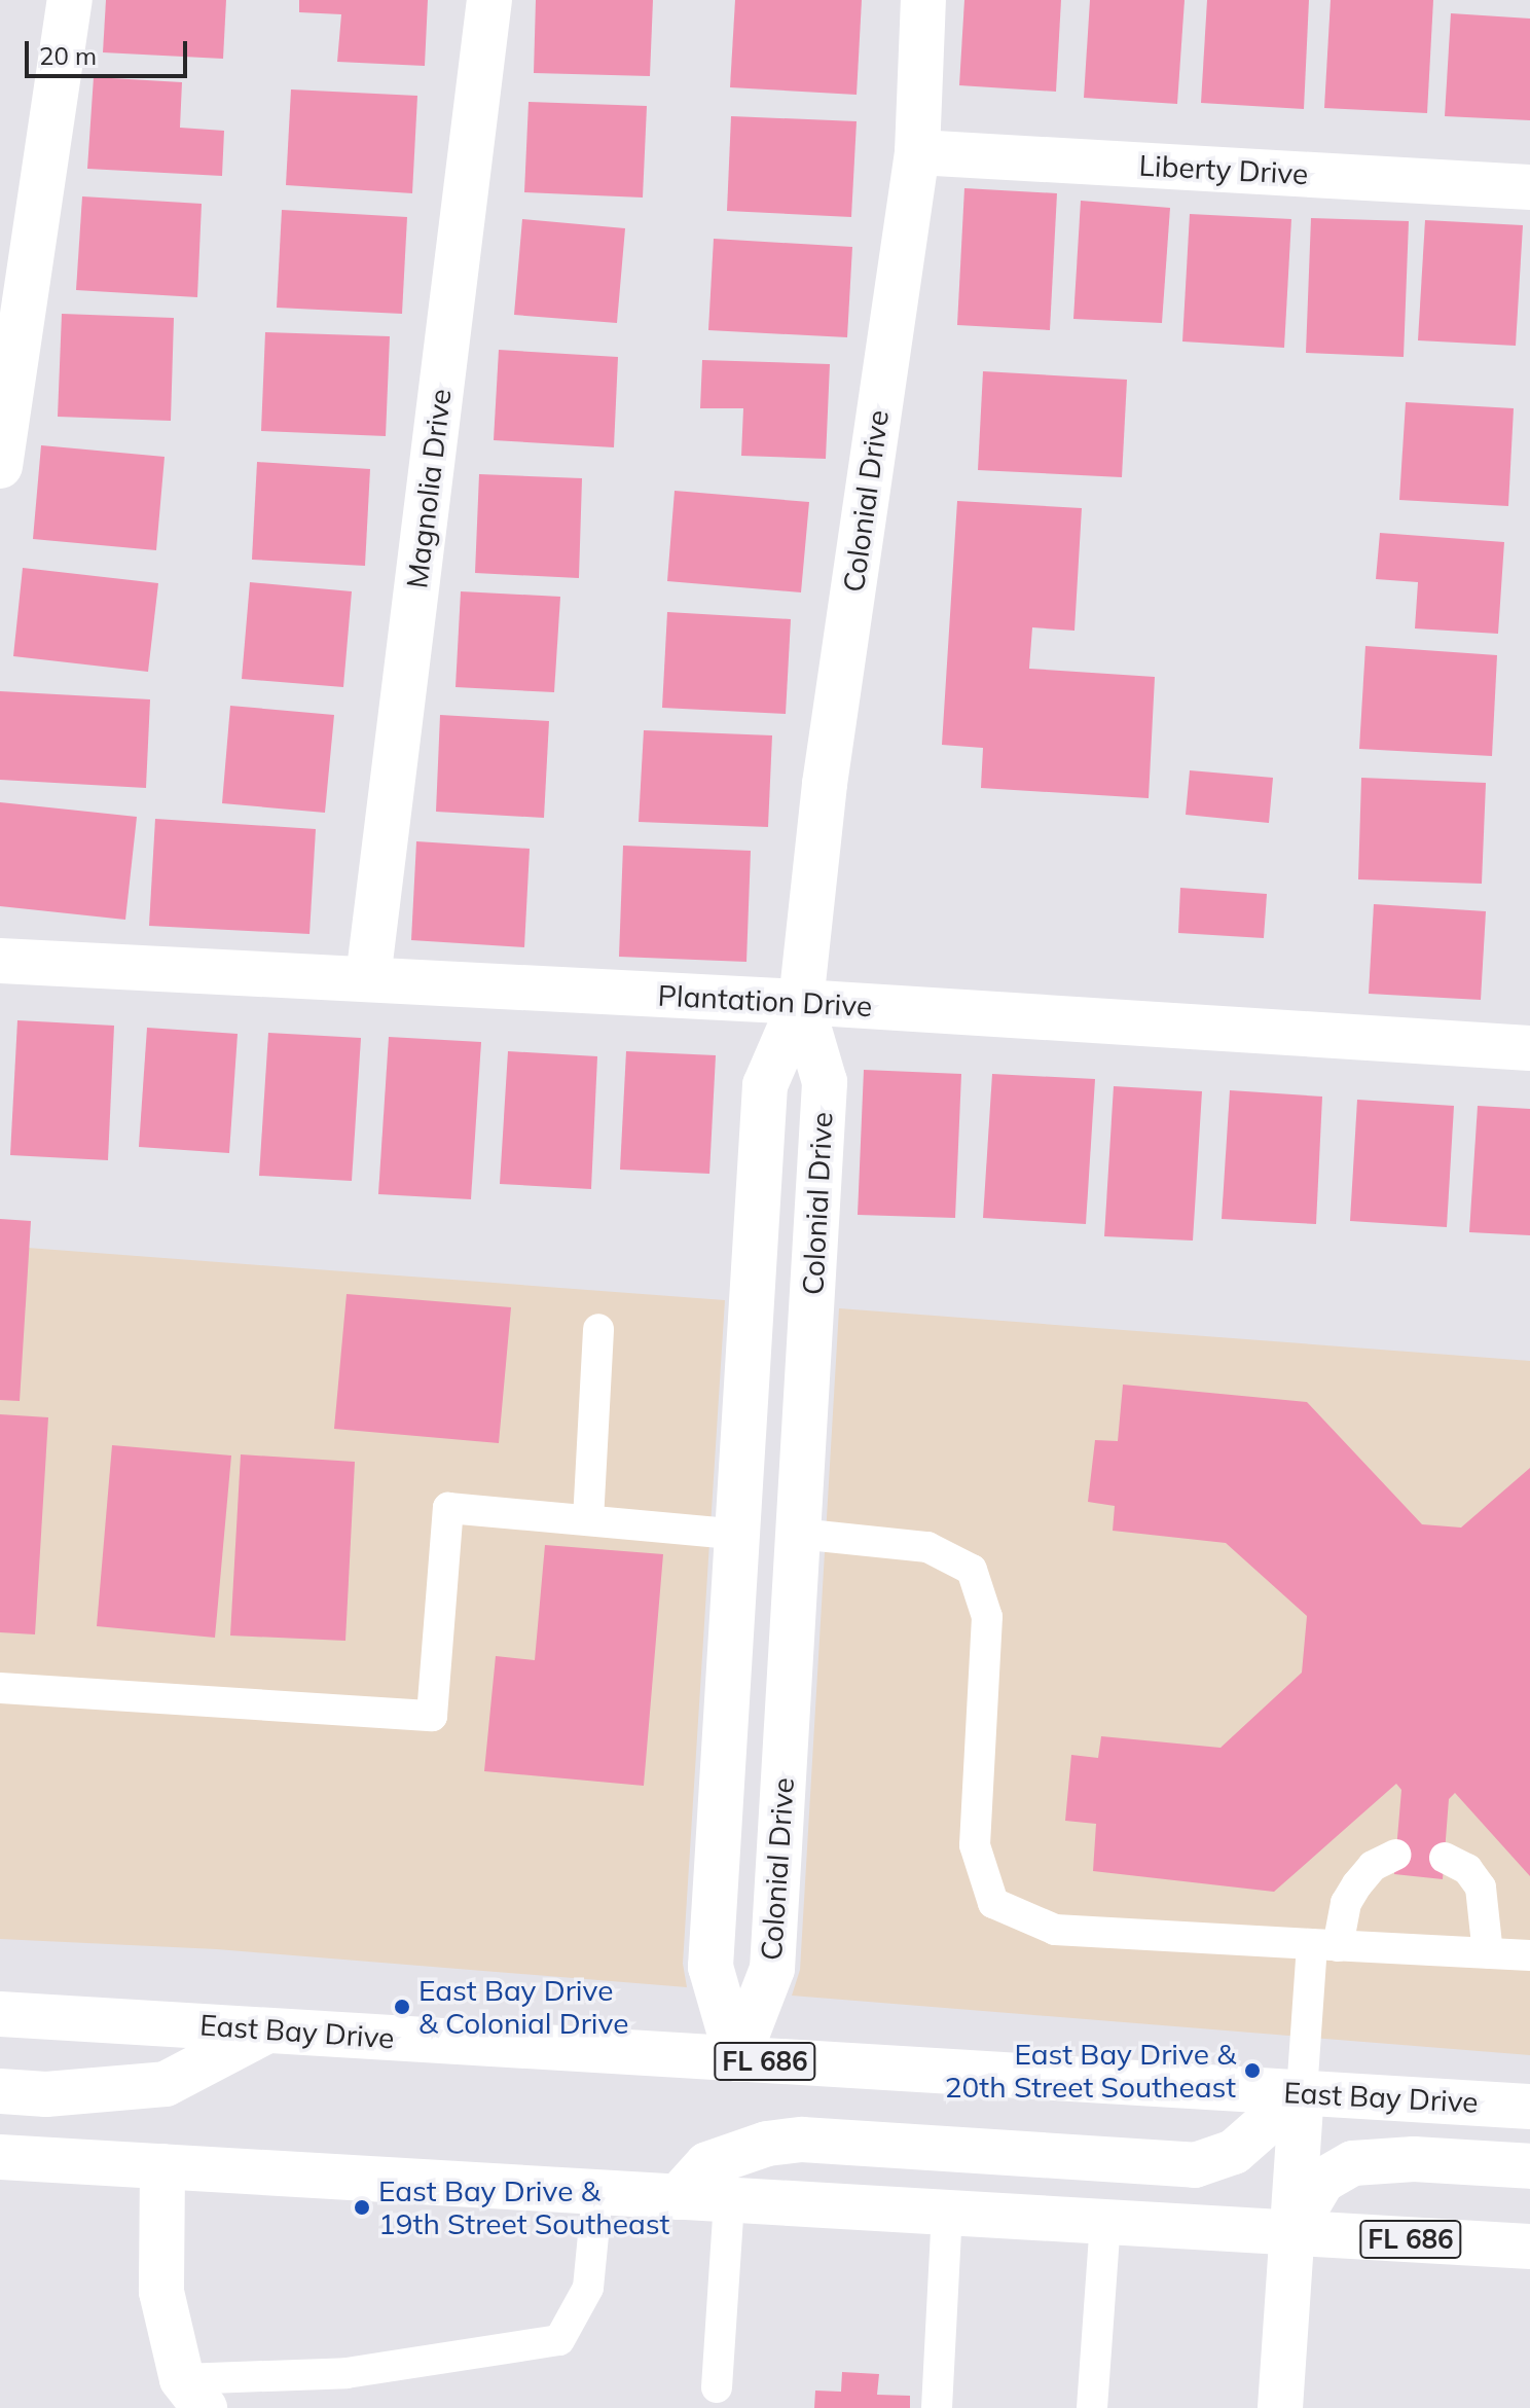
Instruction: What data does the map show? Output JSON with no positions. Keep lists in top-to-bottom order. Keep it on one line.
{"streets":{"street":["Liberty Drive","Magnolia Drive","Colonial Drive","Plantation Drive","East Bay Drive","FL 686"]},"crossings":[["Liberty Drive","Colonial Drive"],["Magnolia Drive","Plantation Drive"],["Colonial Drive","Plantation Drive"],["Colonial Drive","East Bay Drive"]],"places":["East Bay Drive & Colonial Drive","East Bay Drive & 20th Street Southeast","East Bay Drive & 19th Street Southeast"],"scale_bar":"20 m"}
